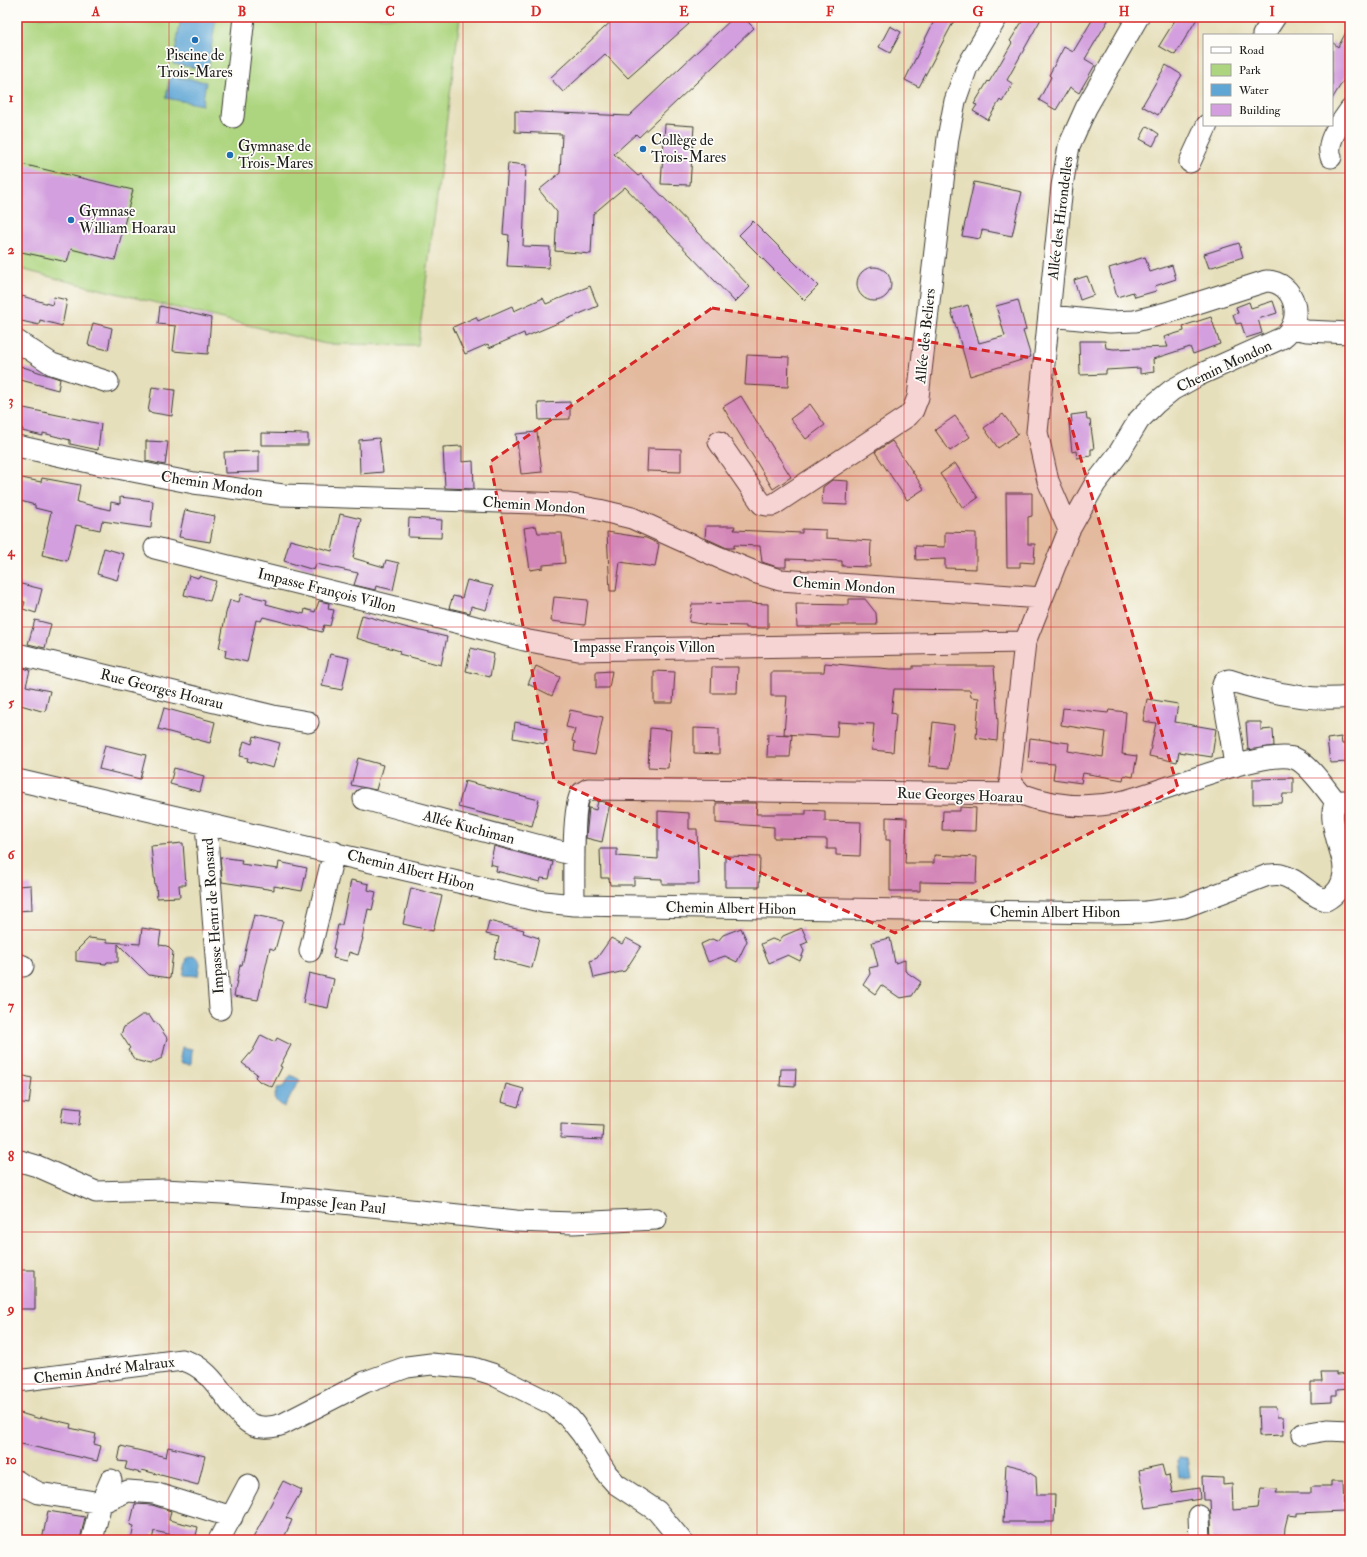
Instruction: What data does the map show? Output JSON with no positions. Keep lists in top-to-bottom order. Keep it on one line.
{"streets":{"street":["Allée des Hirondelles","Allée des Beliers","Chemin Mondon","Impasse François Villon","Rue Georges Hoarau","Allée Kuchiman","Chemin Albert Hibon","Impasse Henri de Ronsard","Impasse Jean Paul","Chemin André Malraux"]},"crossings":[["Allée des Hirondelles","Chemin Mondon"],["Chemin Mondon","Impasse François Villon"],["Chemin Mondon","Rue Georges Hoarau"],["Rue Georges Hoarau","Allée Kuchiman"],["Rue Georges Hoarau","Chemin Albert Hibon"],["Chemin Albert Hibon","Impasse Henri de Ronsard"]],"places":["Piscine de Trois-Mares","Collège de Trois-Mares","Gymnase de Trois-Mares","Gymnase William Hoarau"],"legend":["Road","Park","Water","Building"],"grid":{"columns":["A","B","C","D","E","F","G","H","I"],"rows":["1","2","3","4","5","6","7","8","9","10"]}}
